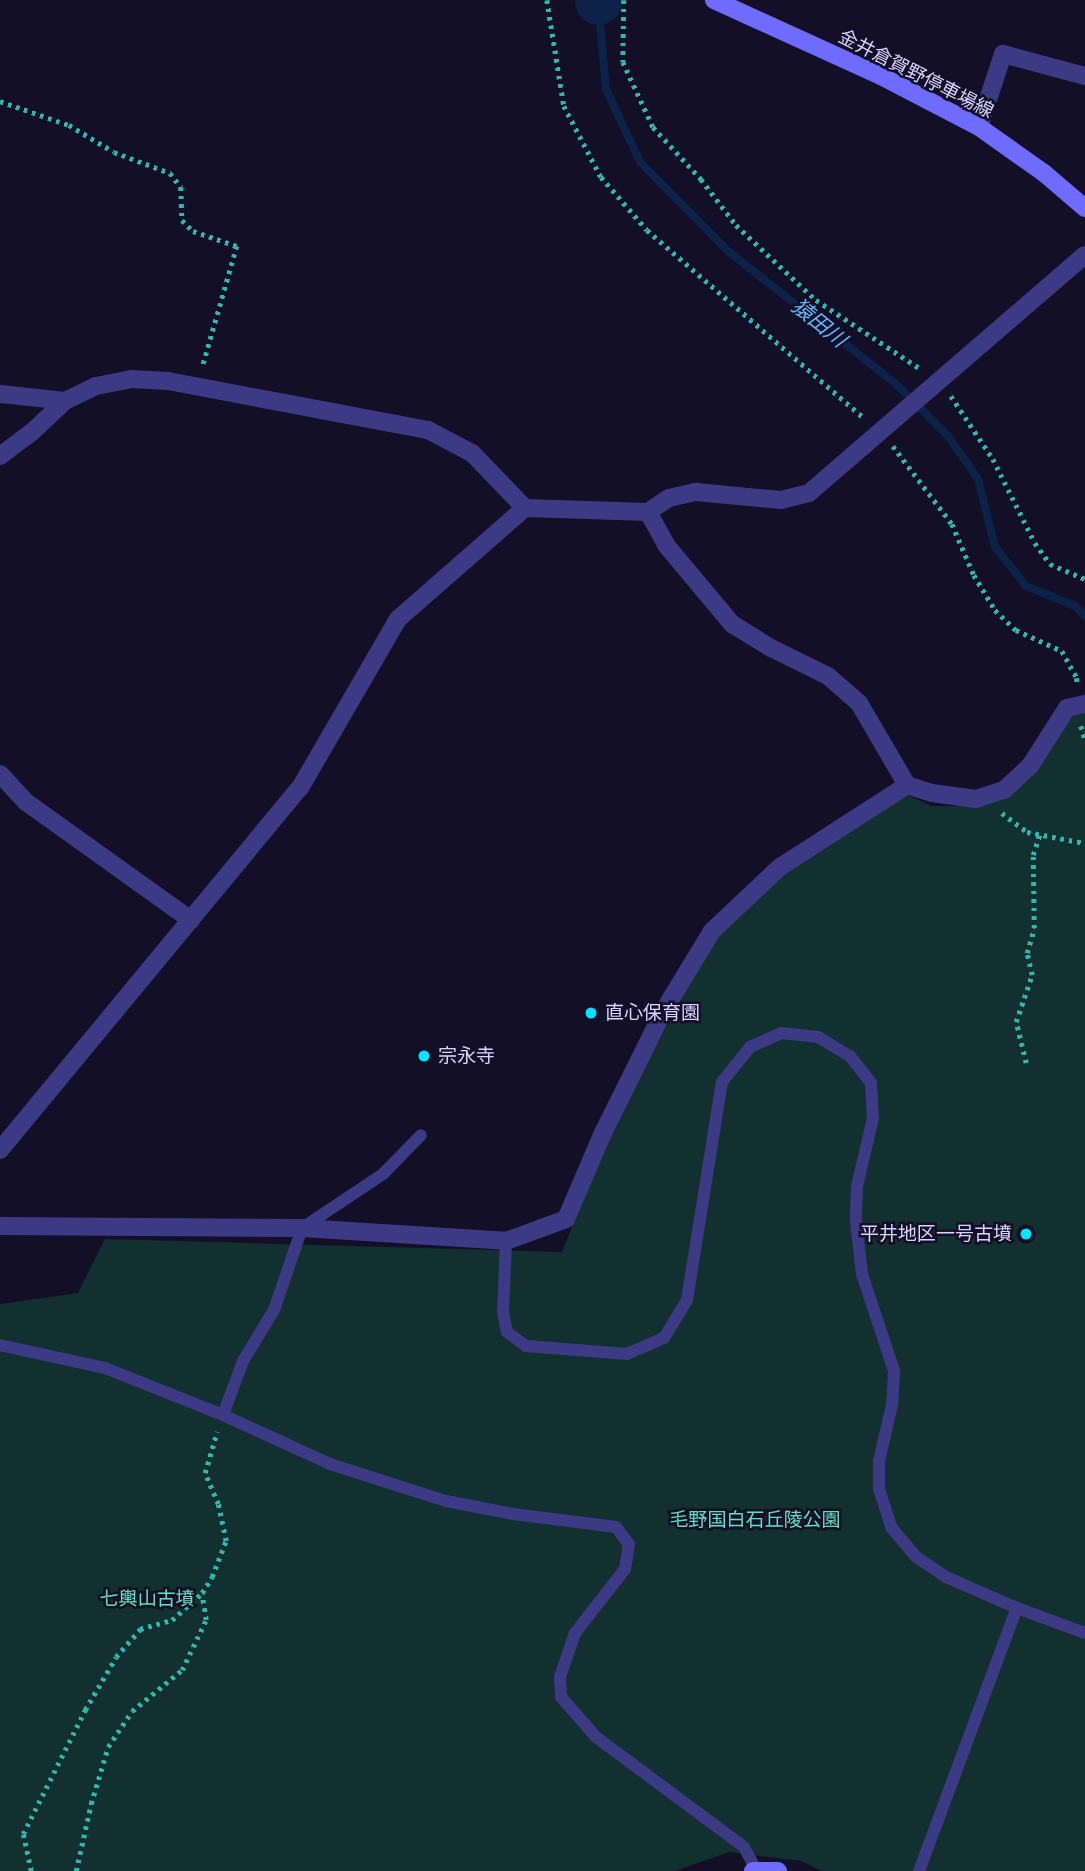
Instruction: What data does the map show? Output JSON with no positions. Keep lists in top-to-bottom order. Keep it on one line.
{"streets":{"main road":["金井倉賀野停車場線"]},"water":["猿田川"],"parks":["毛野国白石丘陵公園","七輿山古墳"],"places":["直心保育園","宗永寺","平井地区一号古墳"]}
